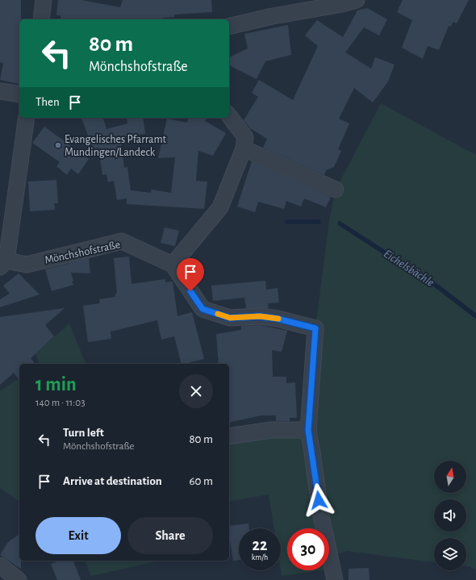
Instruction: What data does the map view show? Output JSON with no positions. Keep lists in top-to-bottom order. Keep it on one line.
{"streets":{"street":["Mönchshofstraße"]},"water":["Eichelsbächle"],"places":["Evangelisches Pfarramt Mundingen/Landeck"],"north":"top","page":{"turn":["80 m","Mönchshofstraße"],"then":"Then","heading":["1 min","140 m · 11:03"],"list":[{"name":"Turn left","note":"Mönchshofstraße","value":"80 m"},{"name":"Arrive at destination","value":"60 m"}],"buttons":["Exit","Share"],"speed":"22 km/h","limit":"30"}}
